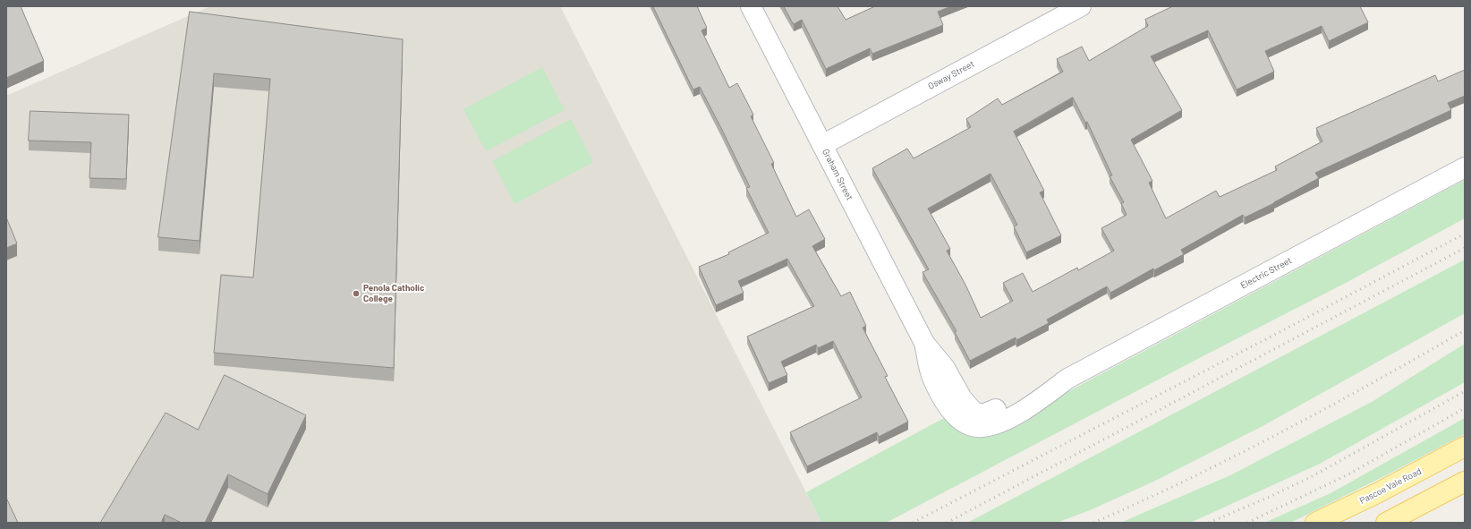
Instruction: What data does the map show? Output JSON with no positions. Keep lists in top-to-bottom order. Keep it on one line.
{"streets":{"main road":["Pascoe Vale Road"],"street":["Osway Street","Graham Street","Electric Street"]},"crossings":[["Osway Street","Graham Street"],["Graham Street","Electric Street"]],"places":["Penola Catholic College"]}
